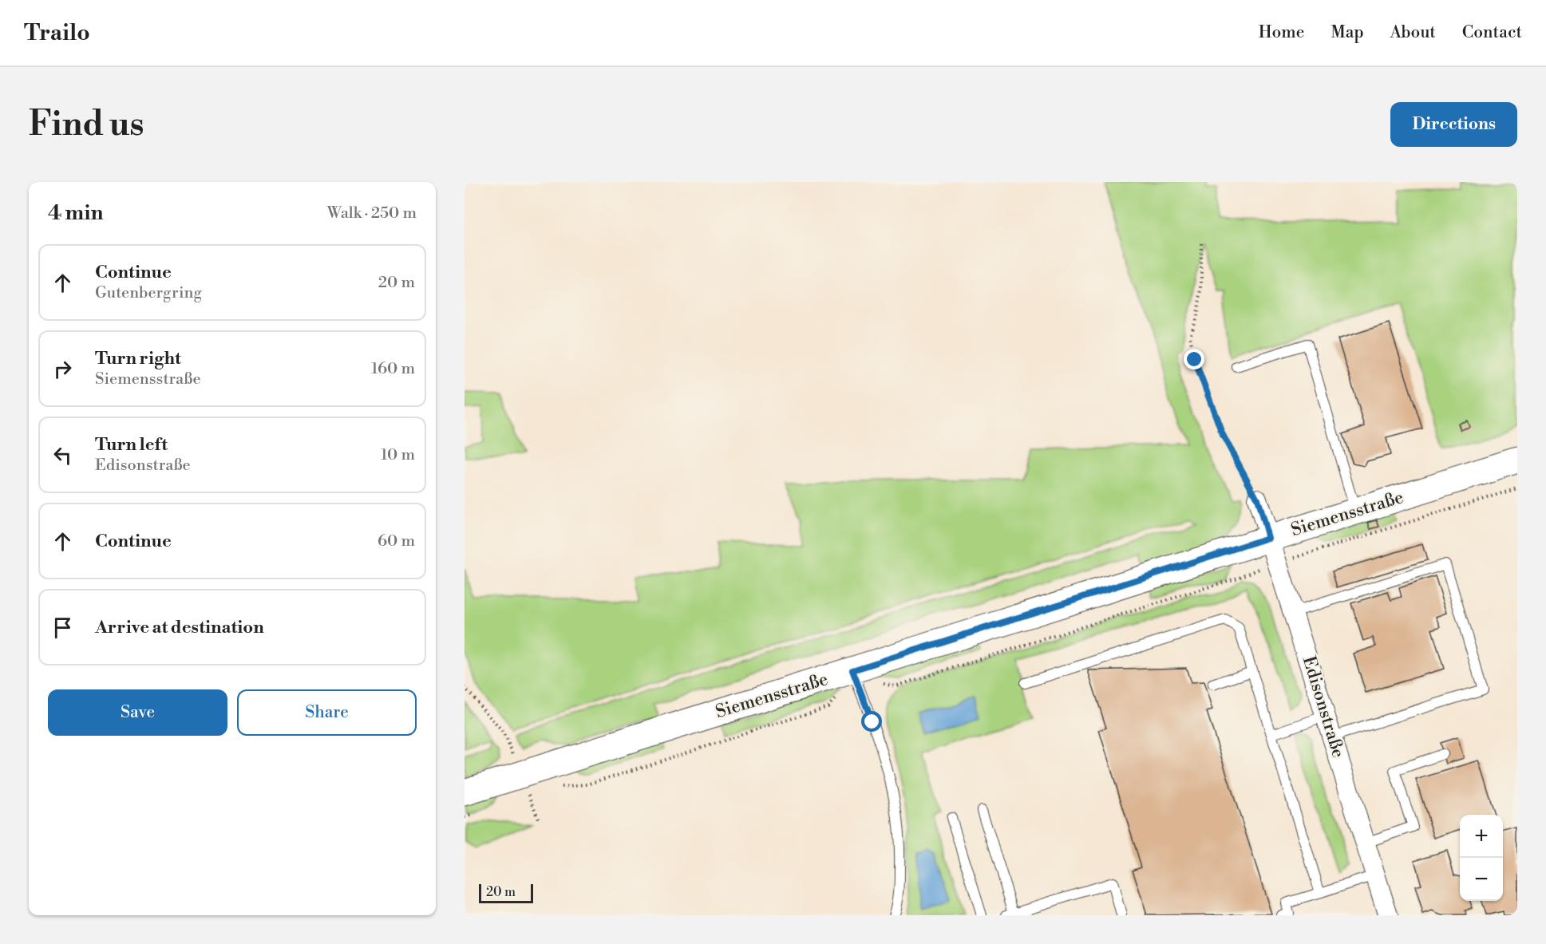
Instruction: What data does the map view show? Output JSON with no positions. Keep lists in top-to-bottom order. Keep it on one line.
{"streets":{"street":["Siemensstraße","Edisonstraße"]},"crossings":[["Siemensstraße","Edisonstraße"]],"scale_bar":"20 m","page":{"header":"Trailo","nav":["Home","Map","About","Contact"],"buttons":["Directions",["Save","Share"]],"title":"Find us","heading":["4 min","Walk · 250 m"],"list":[["Continue","Gutenbergring","20 m"],["Turn right","Siemensstraße","160 m"],["Turn left","Edisonstraße","10 m"],["Continue","60 m"],"Arrive at destination"],"map_buttons":["+","−"],"scale":"20 m"}}
